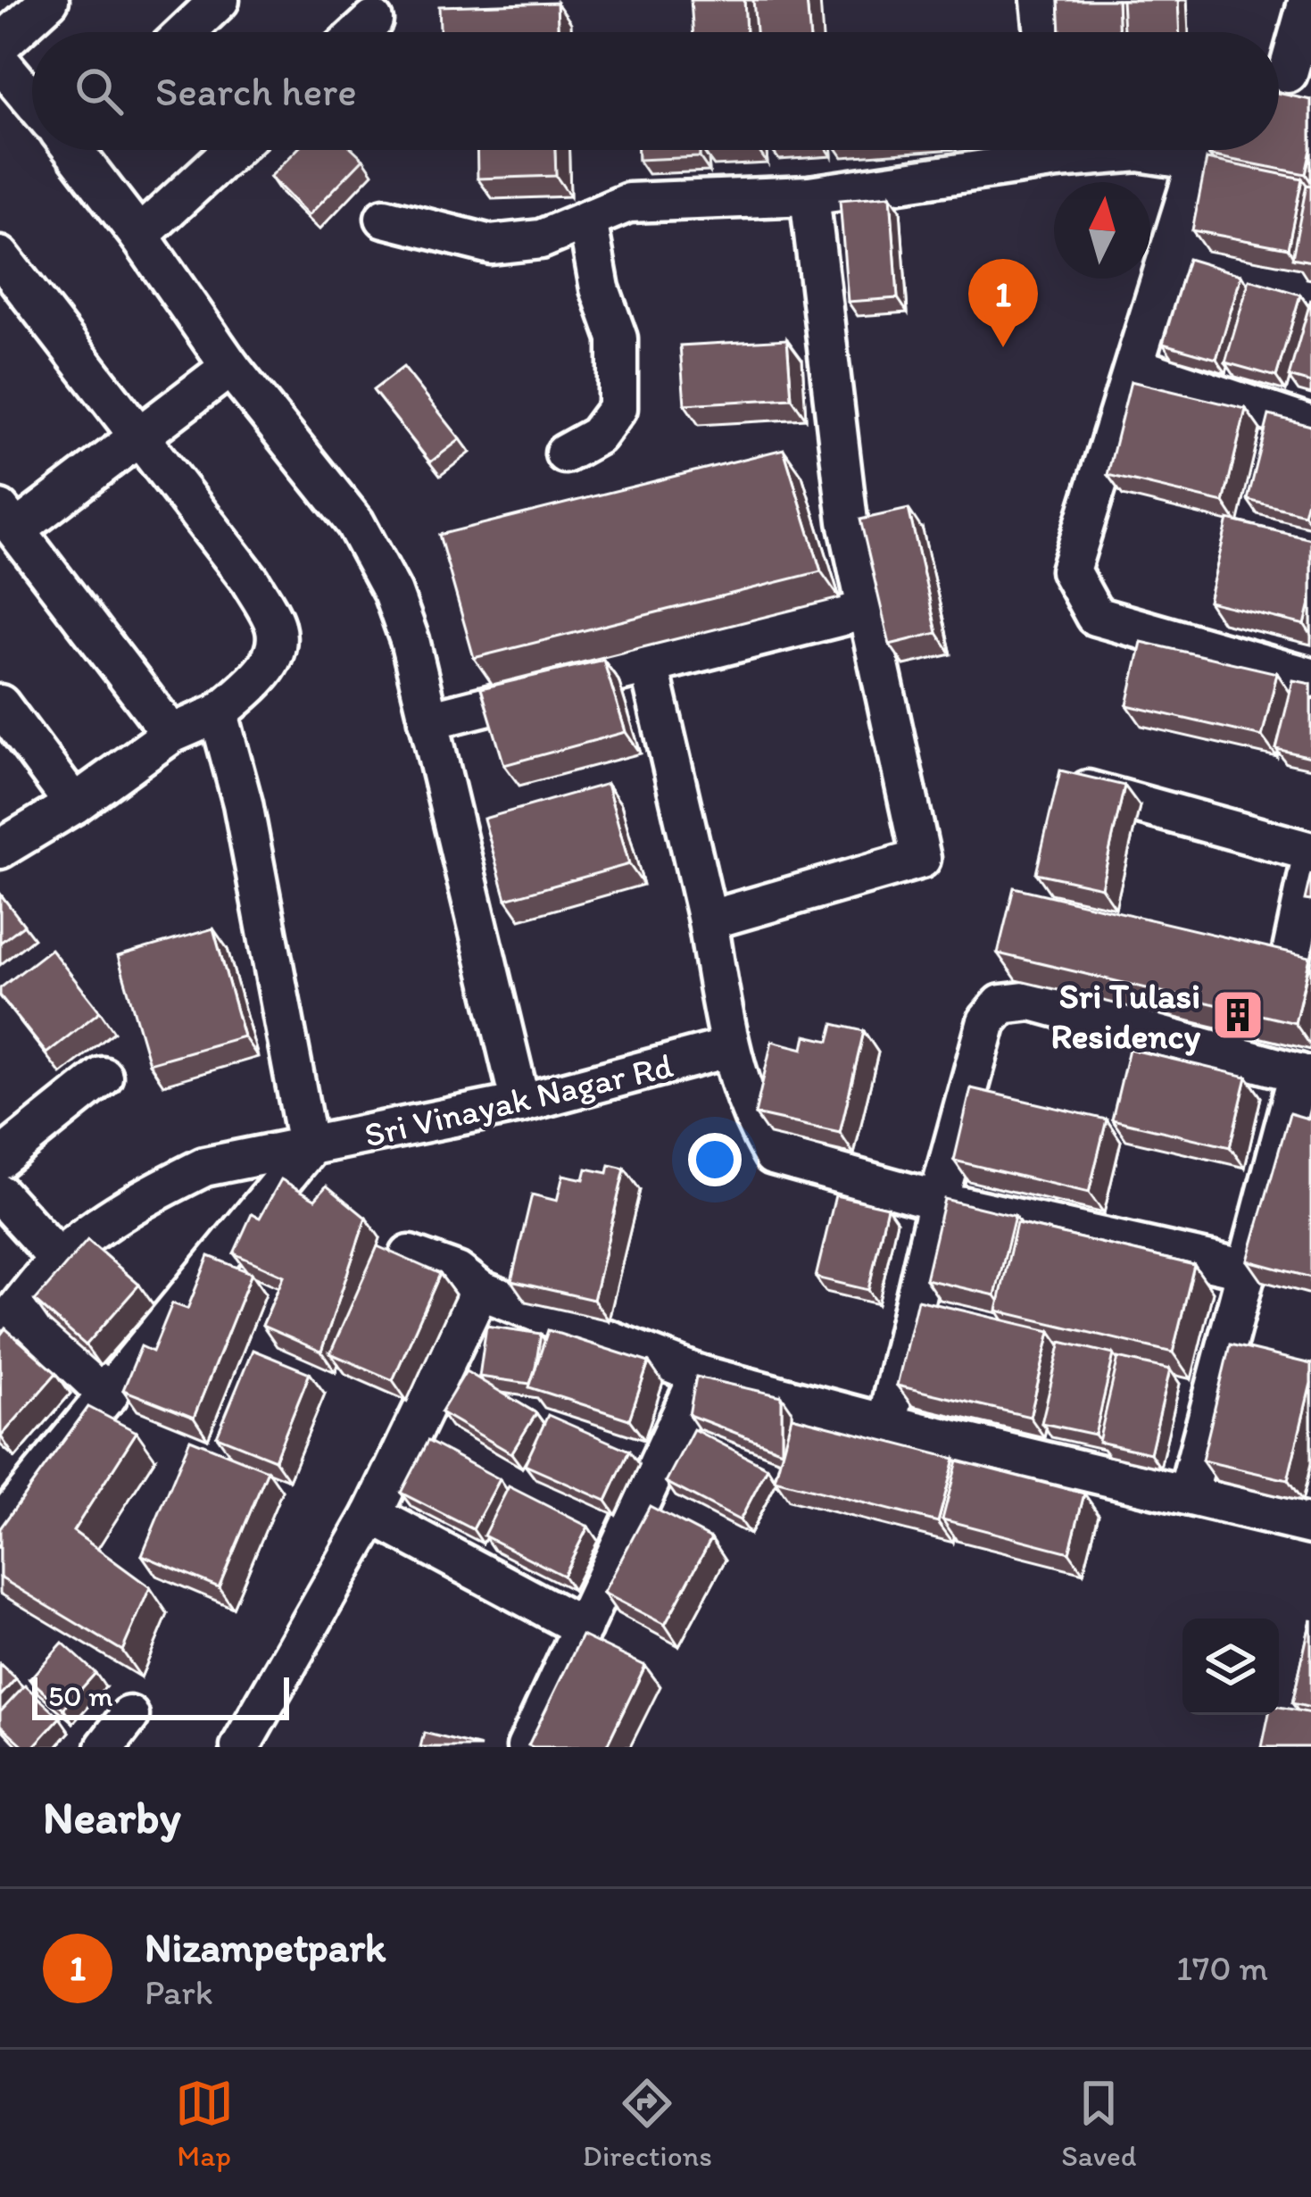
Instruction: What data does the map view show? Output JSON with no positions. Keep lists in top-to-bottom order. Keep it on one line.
{"streets":{"street":["Sri Vinayak Nagar Rd"]},"places":{"building":["Sri Tulasi Residency"]},"scale_bar":"50 m","north":"top","page":{"search":"Search here","pins":"1","scale":"50 m","heading":"Nearby","list":[{"mark":"1","name":"Nizampetpark","note":"Park","value":"170 m"}],"nav":["Map","Directions","Saved"]}}
